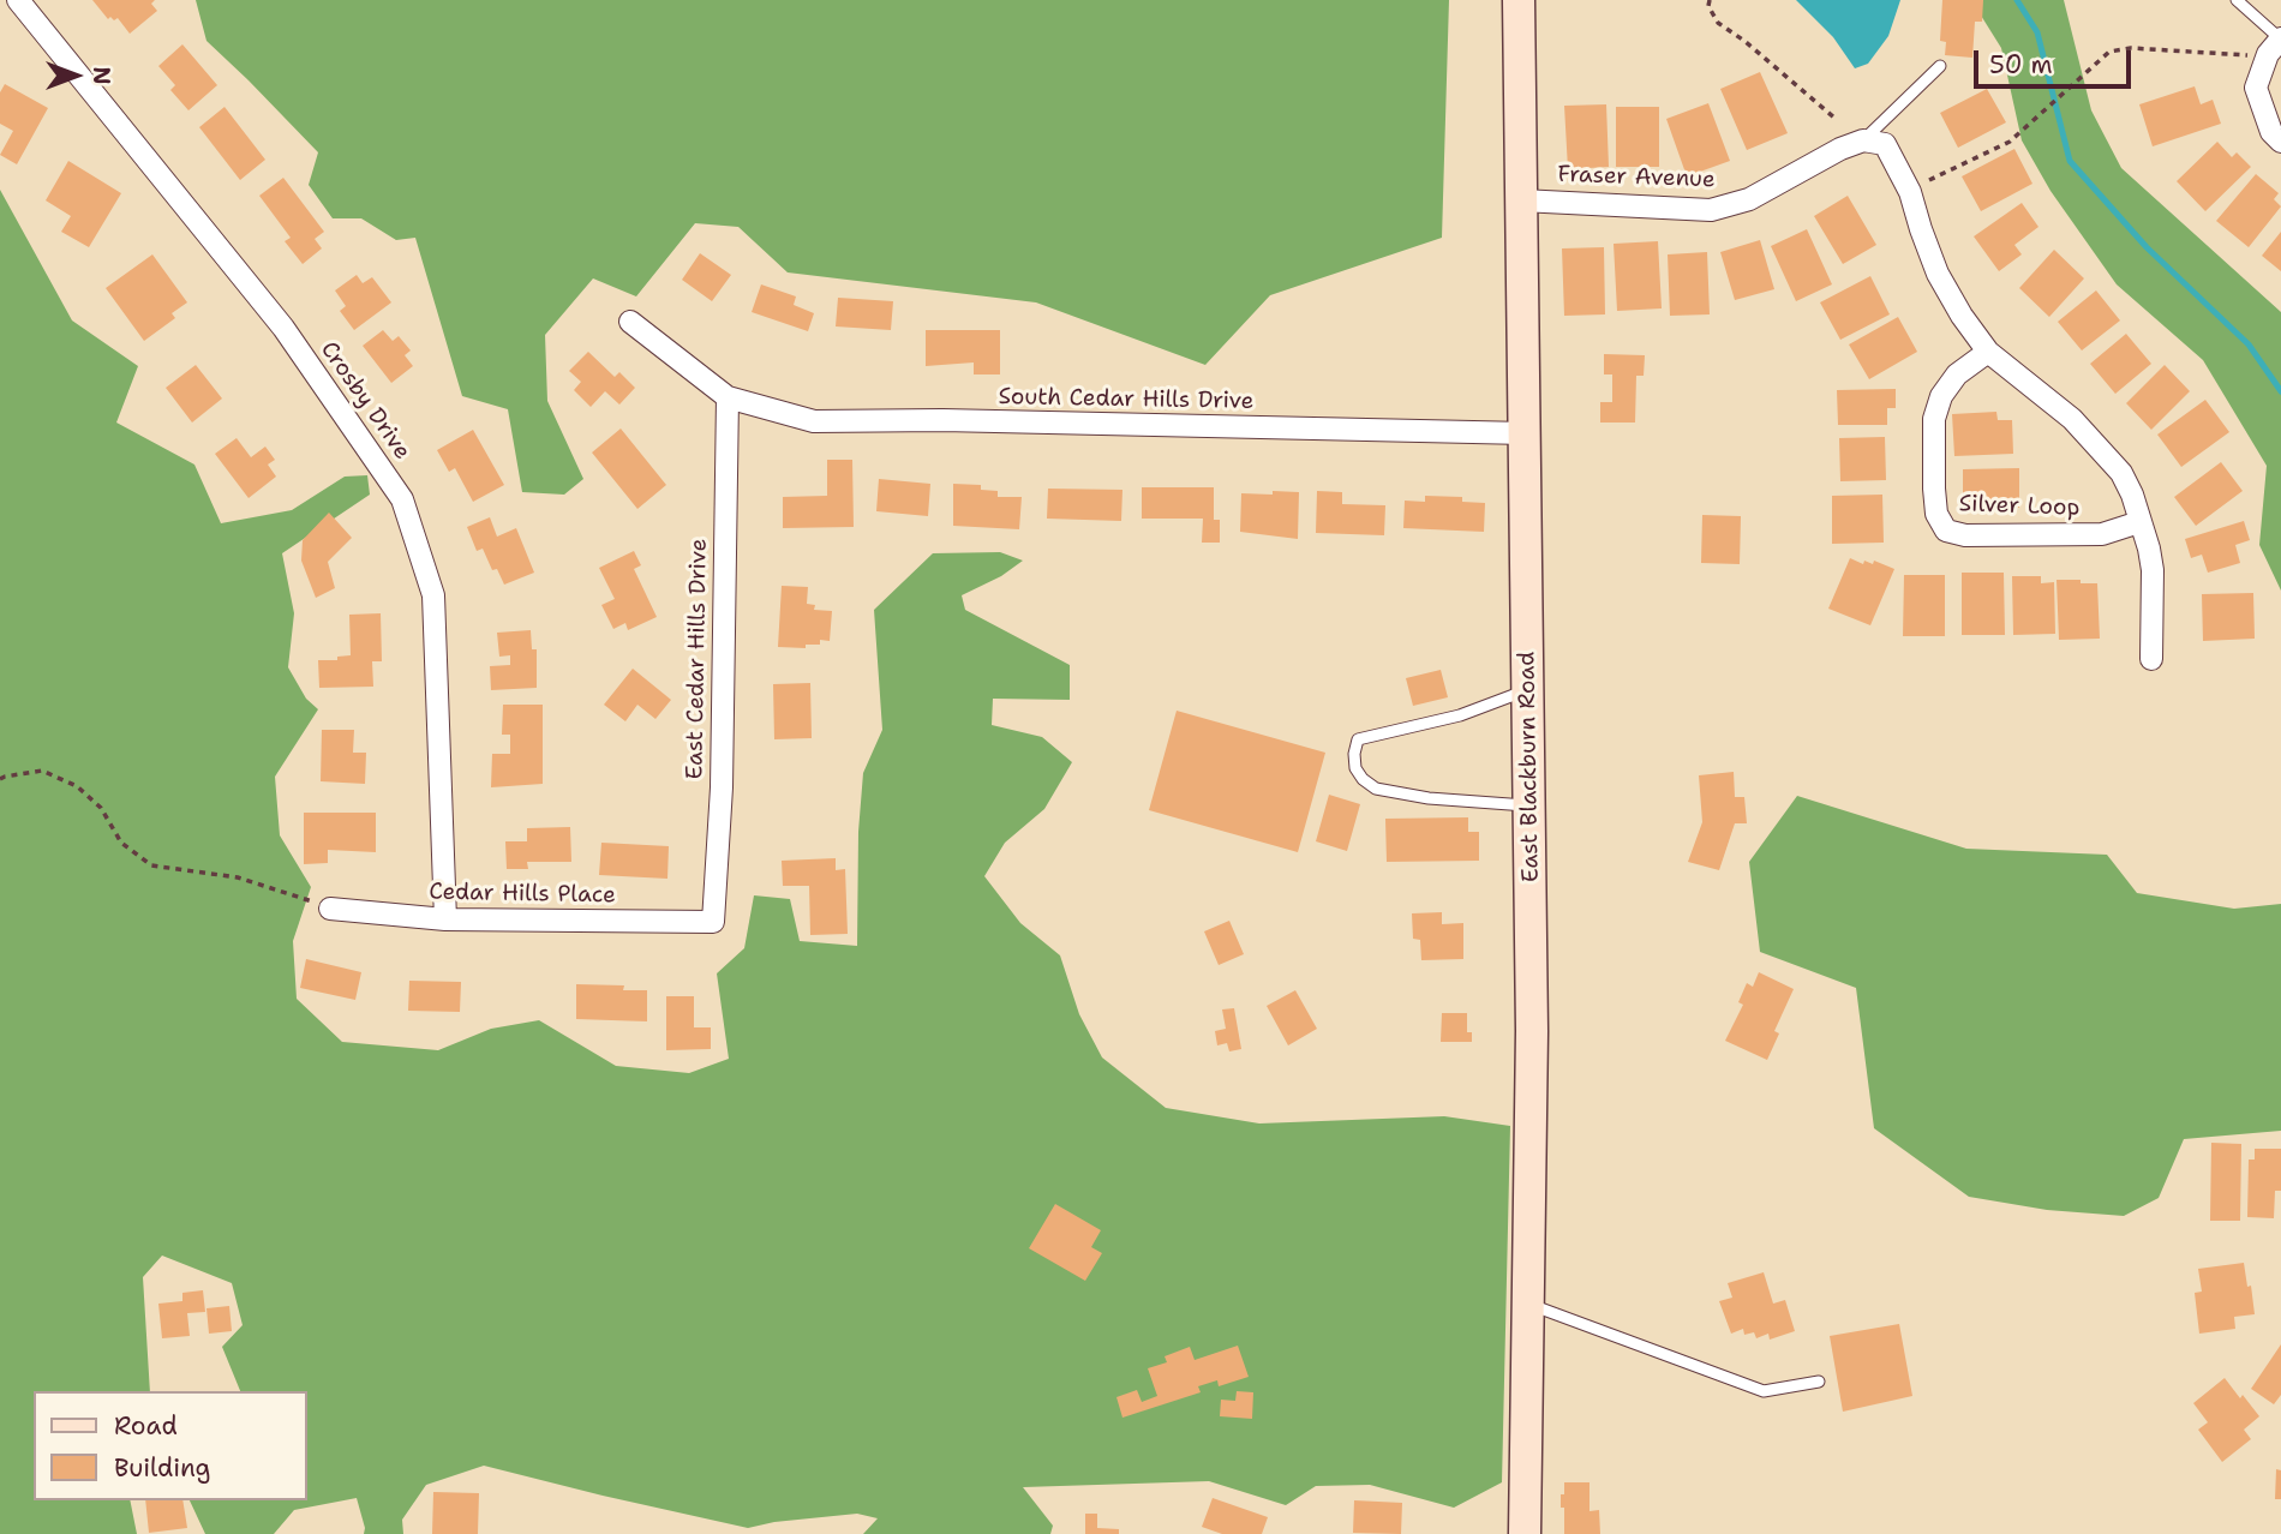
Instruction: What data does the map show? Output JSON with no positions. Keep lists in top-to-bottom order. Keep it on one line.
{"streets":{"street":["Fraser Avenue","South Cedar Hills Drive","Crosby Drive","Silver Loop","East Cedar Hills Drive","East Blackburn Road","Cedar Hills Place"]},"crossings":[["Fraser Avenue","East Blackburn Road"],["South Cedar Hills Drive","East Cedar Hills Drive"],["South Cedar Hills Drive","East Blackburn Road"],["Crosby Drive","Cedar Hills Place"],["East Cedar Hills Drive","Cedar Hills Place"]],"legend":["Road","Building"],"scale_bar":"50 m","north":"right"}
